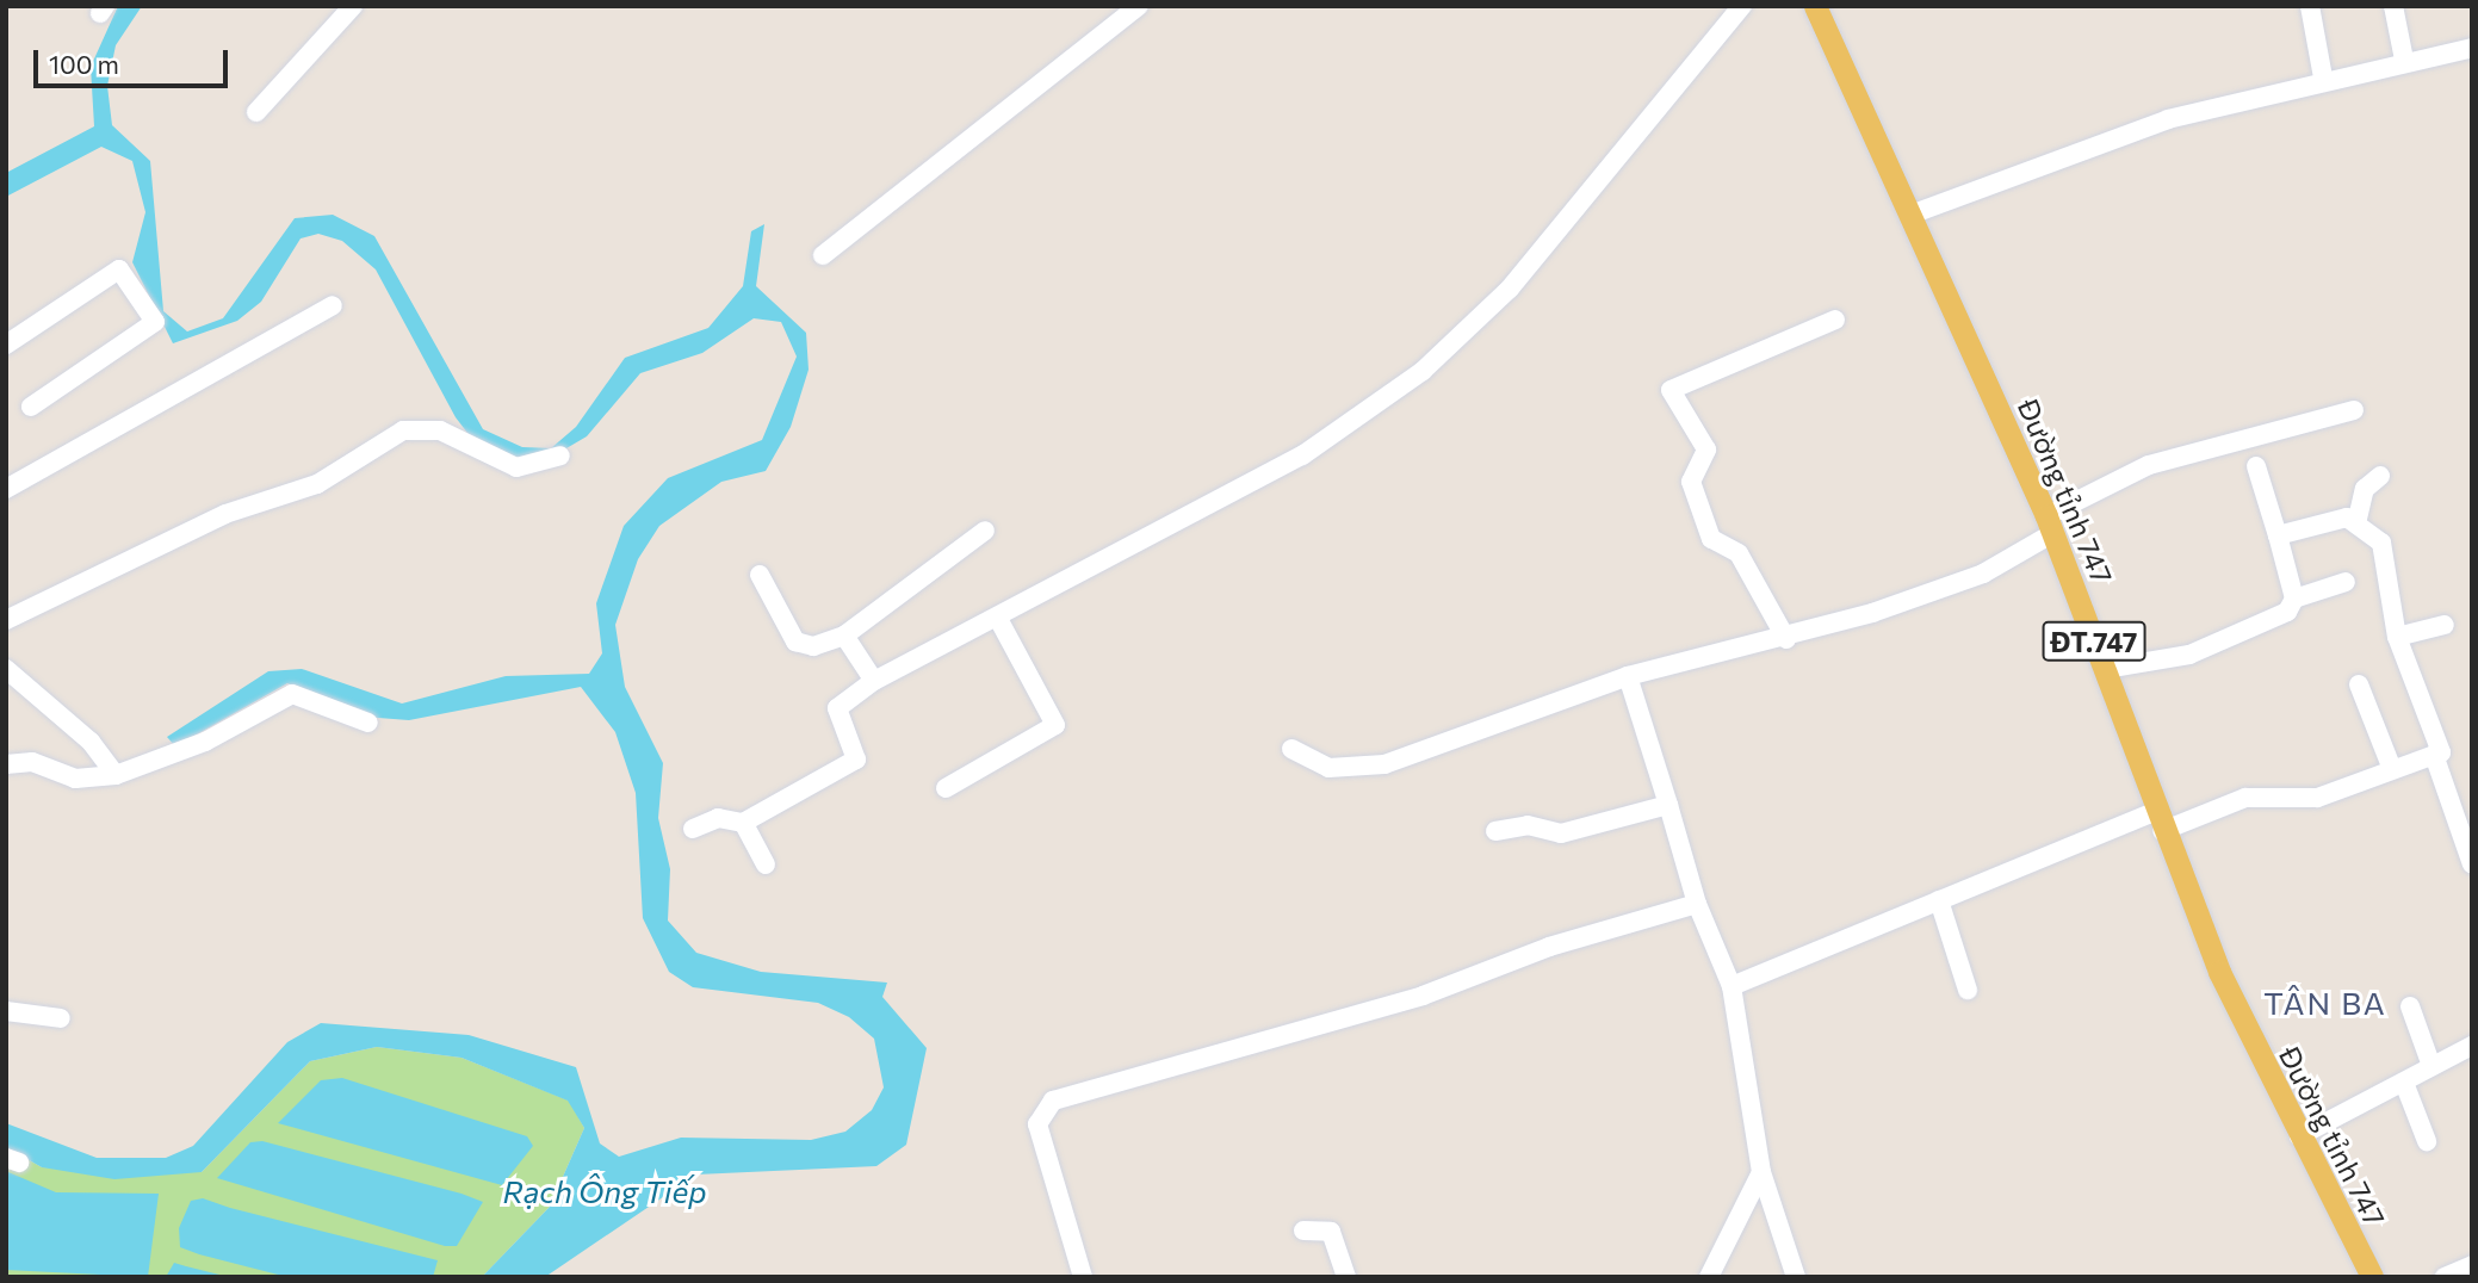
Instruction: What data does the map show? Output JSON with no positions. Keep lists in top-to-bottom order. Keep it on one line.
{"streets":{"main road":["Đường tỉnh 747","ĐT.747"]},"districts":["TÂN BA"],"water":["Rạch Ông Tiếp"],"scale_bar":"100 m"}
